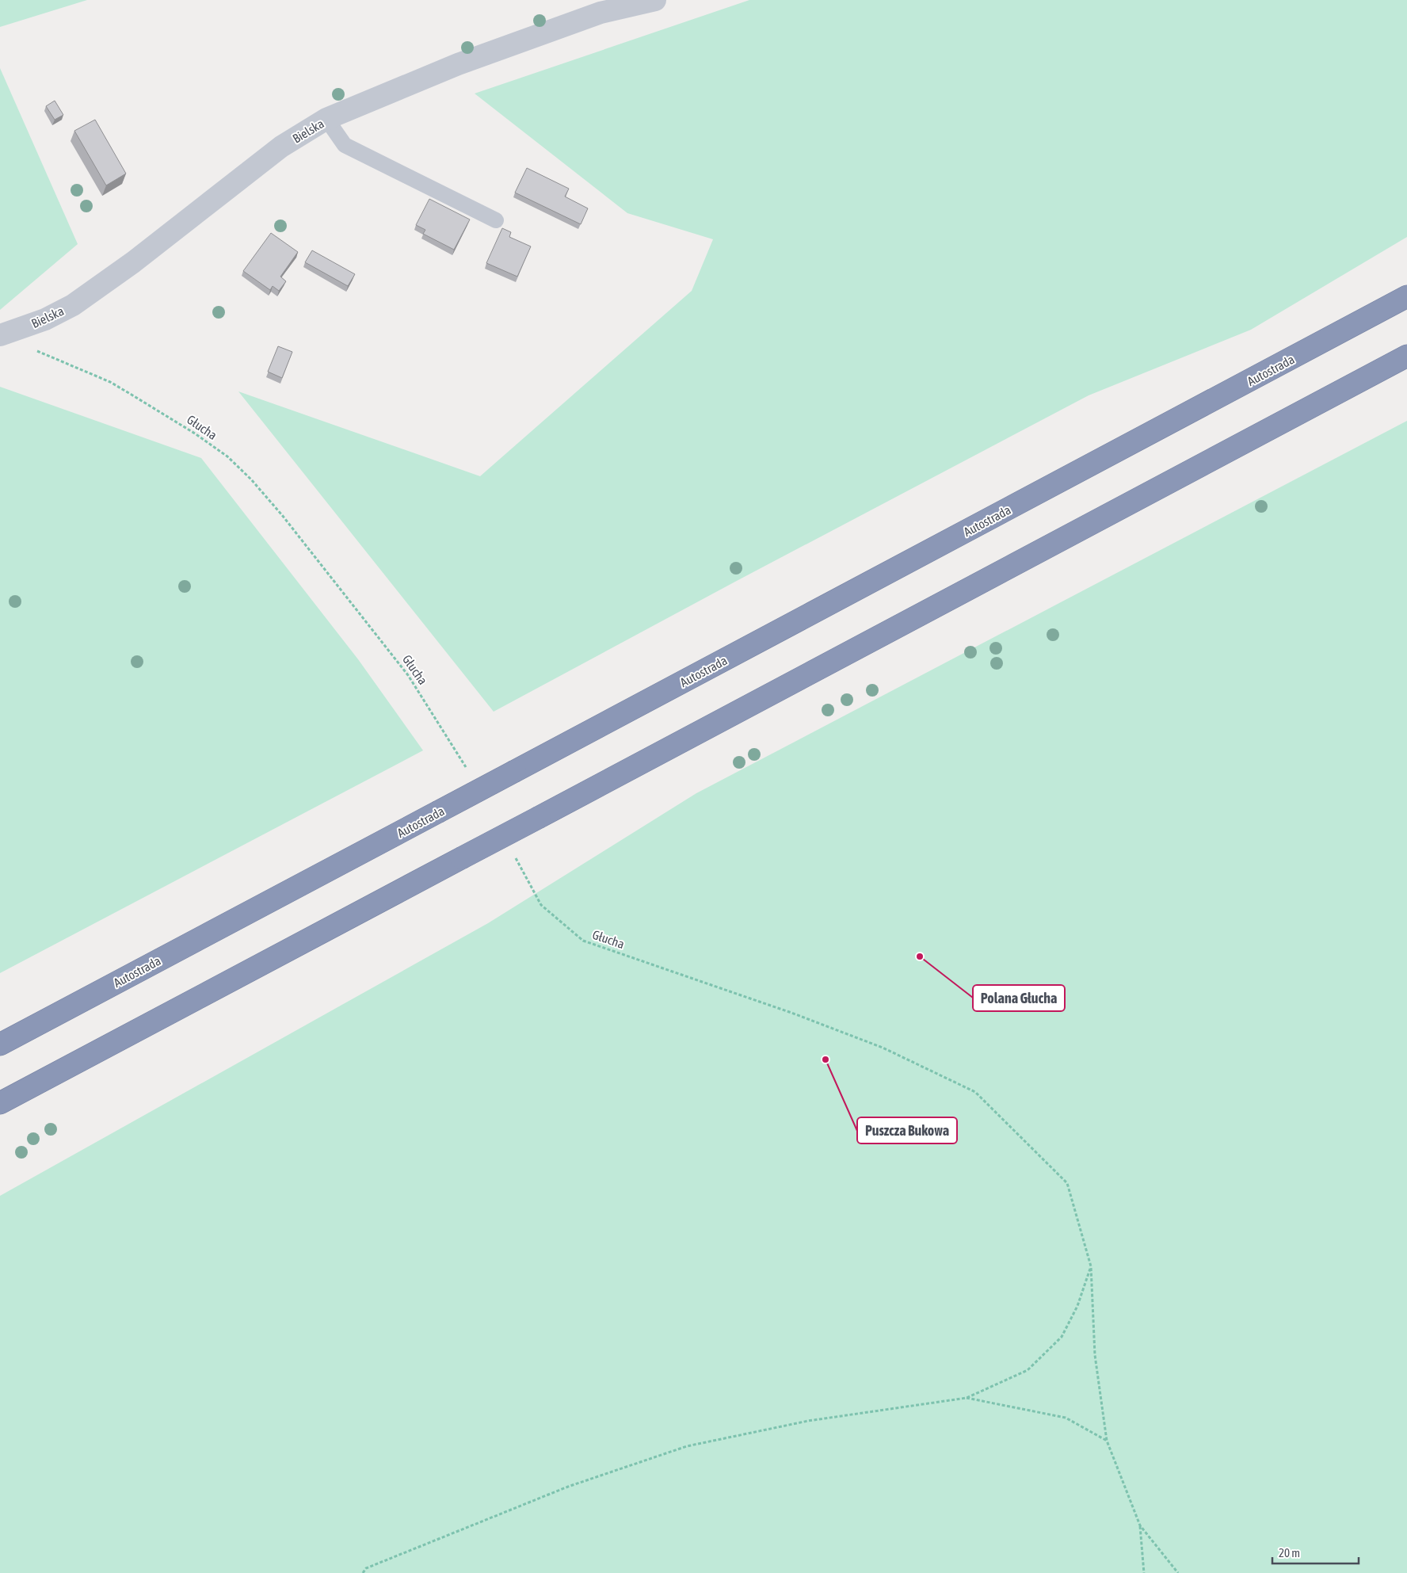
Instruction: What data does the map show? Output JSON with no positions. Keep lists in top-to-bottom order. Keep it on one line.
{"streets":{"highway":["Autostrada"],"street":["Bielska"],"path":["Głucha"]},"places":["Polana Głucha","Puszcza Bukowa"],"scale_bar":"20 m"}
